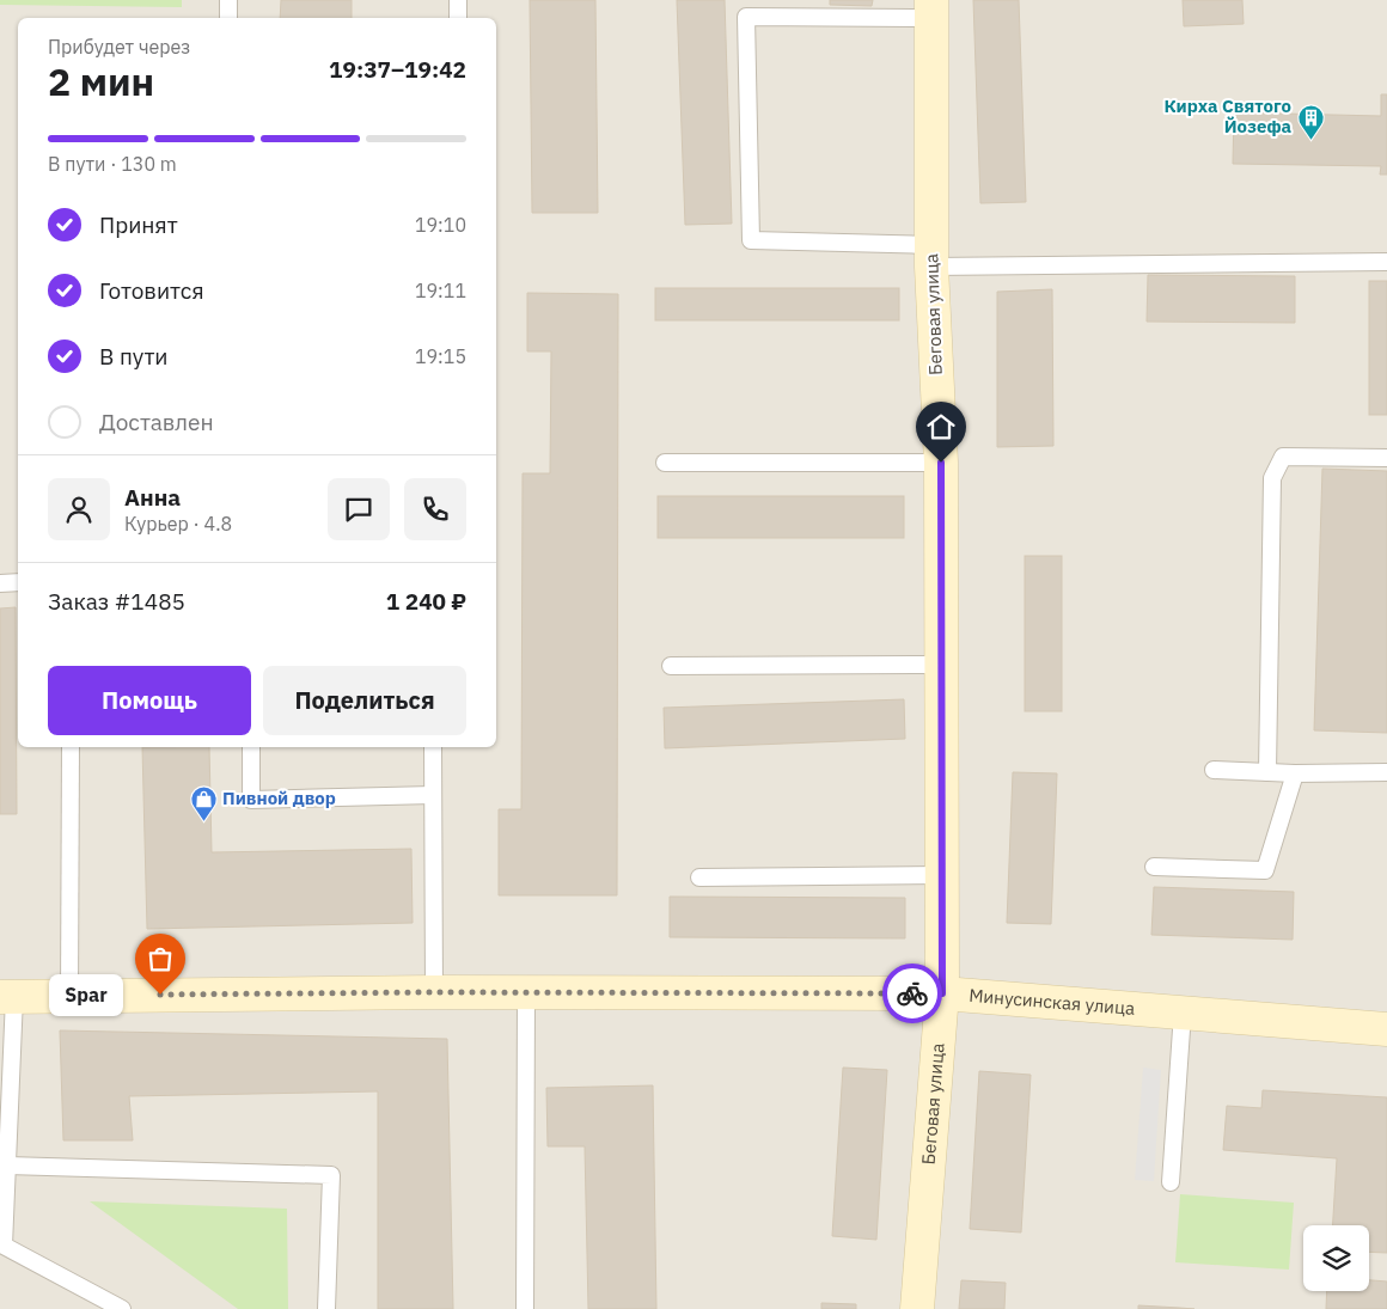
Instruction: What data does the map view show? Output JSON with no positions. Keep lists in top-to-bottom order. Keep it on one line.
{"streets":{"street":["Беговая улица","Минусинская улица"]},"crossings":[["Беговая улица","Минусинская улица"]],"places":{"building":["Кирха Святого Йозефа"],"shop":["Пивной двор"],"other":["Spar"]},"page":{"heading":["2 мин","Прибудет через","19:37–19:42"],"panel":["Анна","Курьер · 4.8","Заказ #1485","1 240 ₽"],"bar":"В пути · 130 m","list":[["Принят","19:10"],["Готовится","19:11"],["В пути","19:15"],"Доставлен"],"buttons":["Помощь","Поделиться"],"bubble":"Spar"}}
